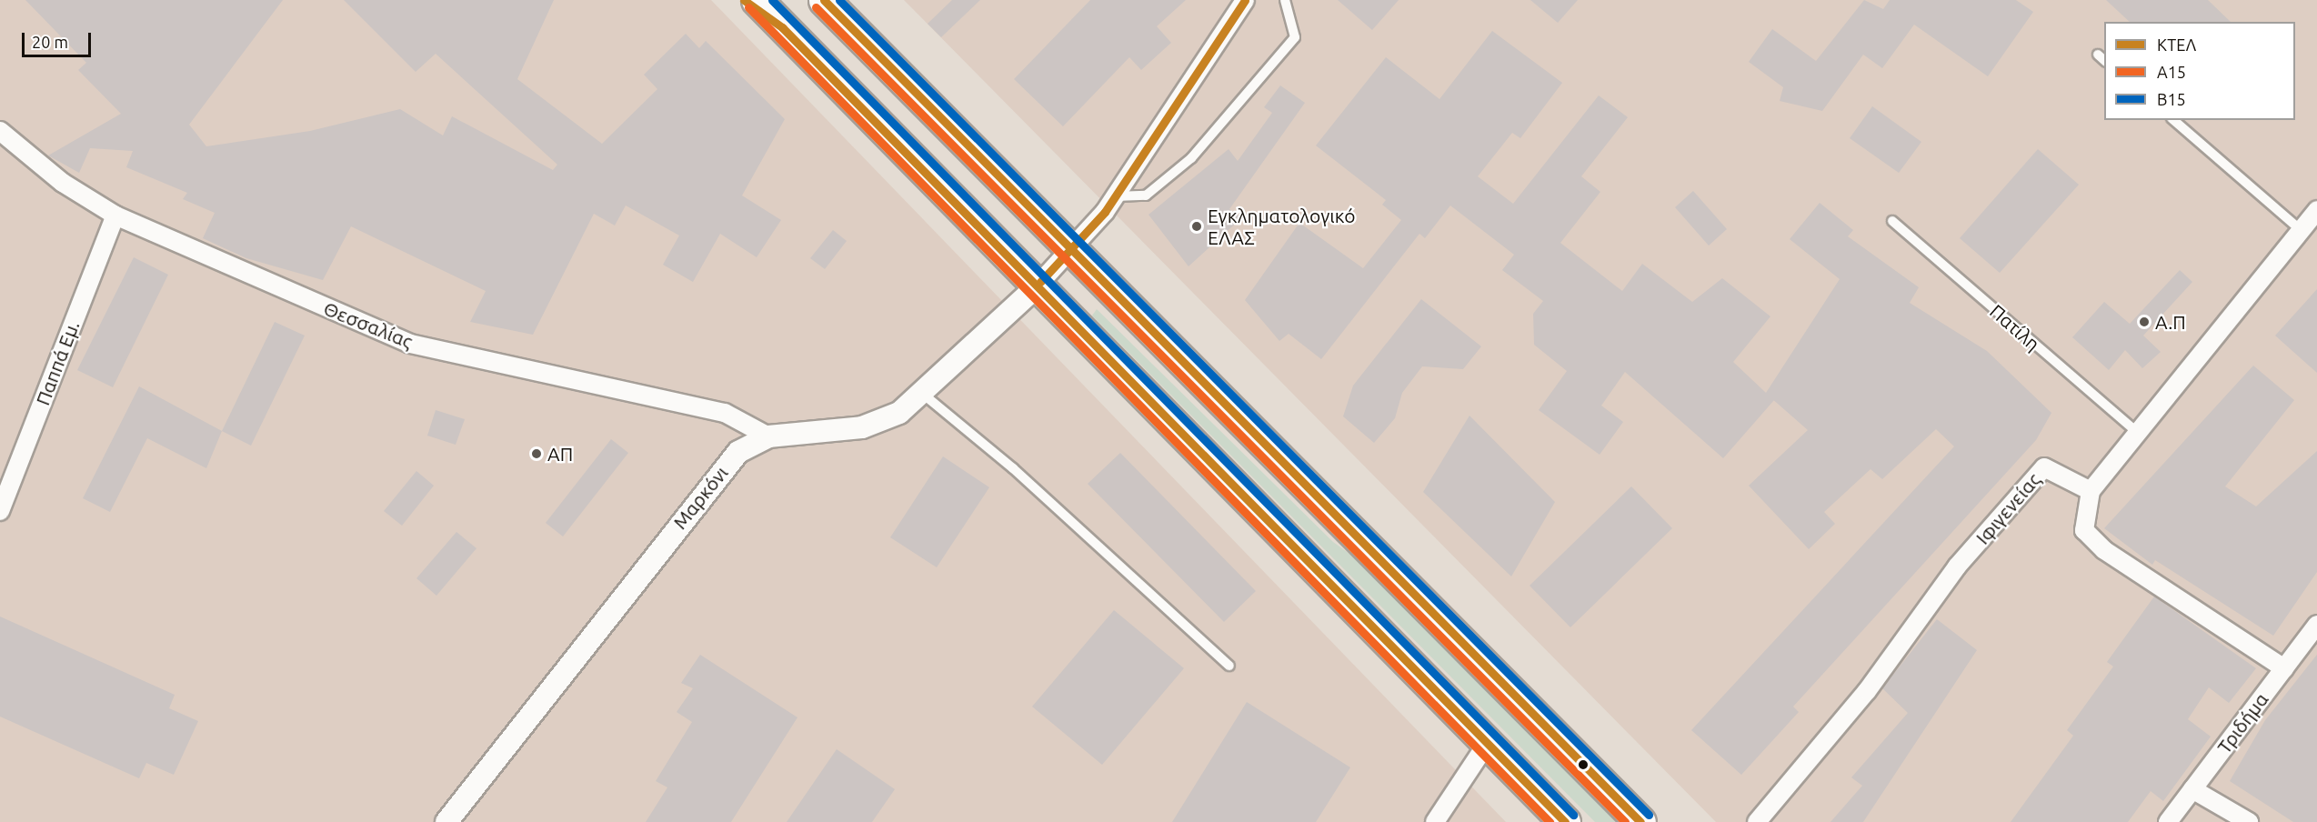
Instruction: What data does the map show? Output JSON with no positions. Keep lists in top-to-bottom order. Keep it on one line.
{"streets":{"street":["Θεσσαλίας","Παππά Εμ.","Μαρκόνι","Ιφιγενείας","Τριδήμα"],"lane":["Πατίλη"]},"crossings":[["Θεσσαλίας","Παππά Εμ."],["Θεσσαλίας","Μαρκόνι"]],"places":["Εγκληματολογικό ΕΛΑΣ","Α.Π","ΑΠ"],"lines":["transit line ΚΤΕΛ","transit line Β15","transit line Α15"],"legend":["ΚΤΕΛ","Α15","Β15"],"scale_bar":"20 m"}
